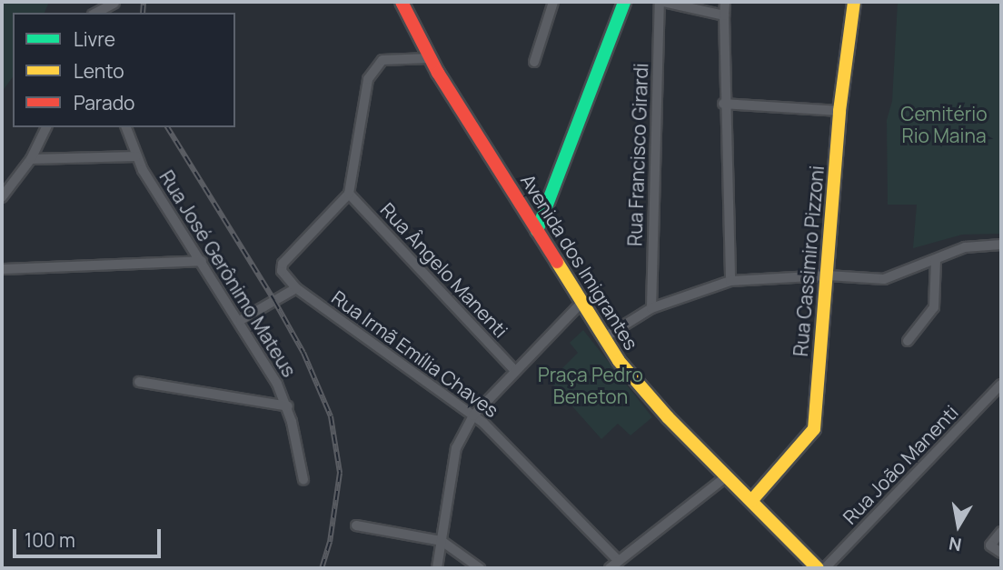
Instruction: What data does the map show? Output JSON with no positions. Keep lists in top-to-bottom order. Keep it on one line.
{"streets":{"street":["Rua Francisco Girardi","Rua Cassimiro Pizzoni","Avenida dos Imigrantes","Rua Ângelo Manenti","Rua José Gerônimo Mateus","Rua Irmã Emília Chaves","Rua João Manenti"]},"crossings":[["Rua Cassimiro Pizzoni","Avenida dos Imigrantes"]],"parks":["Cemitério Rio Maina","Praça Pedro Beneton"],"legend":["Livre","Lento","Parado"],"scale_bar":"100 m","north":"bottom"}
